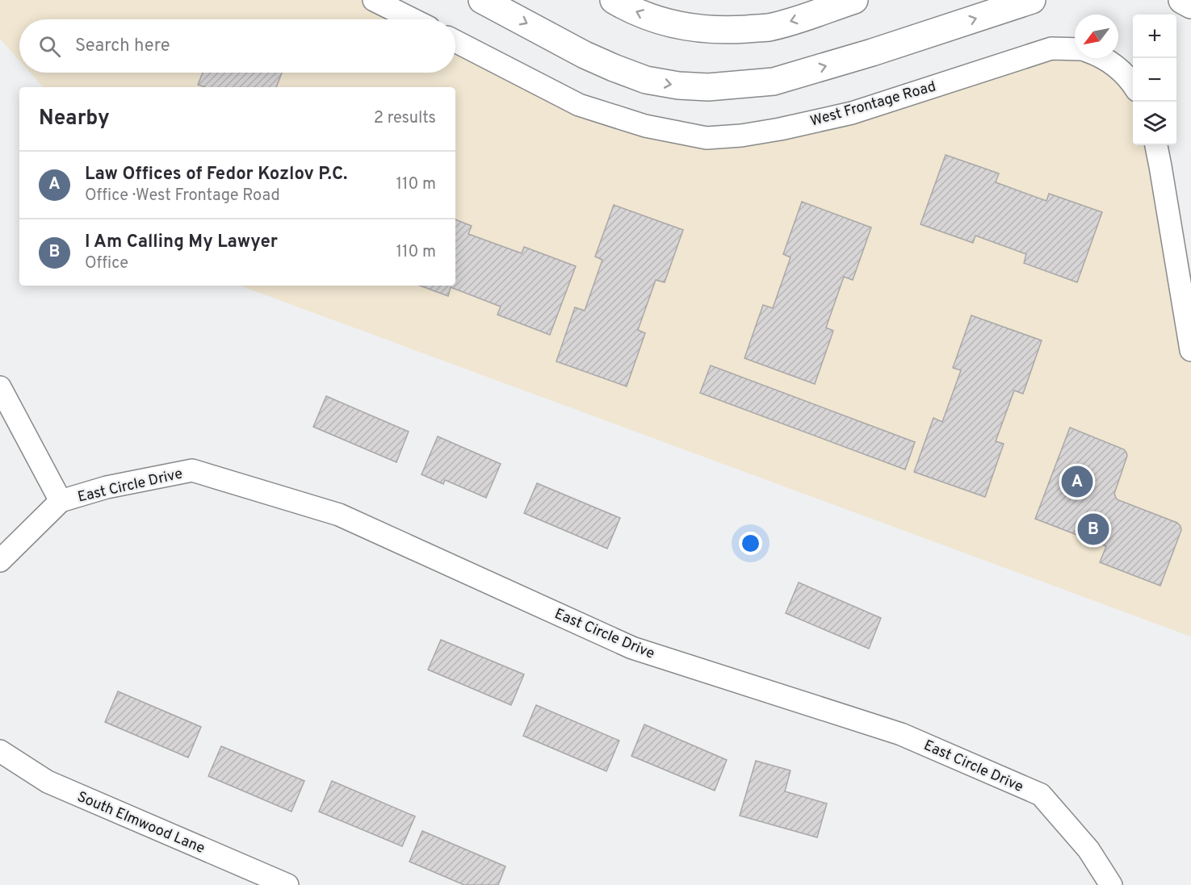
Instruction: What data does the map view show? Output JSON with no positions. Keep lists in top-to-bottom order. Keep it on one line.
{"streets":{"street":["West Frontage Road","East Circle Drive","South Elmwood Lane"]},"north":"bottom left","page":{"map_buttons":["+","−"],"search":"Search here","heading":["Nearby","2 results"],"list":[{"mark":"A","name":"Law Offices of Fedor Kozlov P.C.","note":"Office · West Frontage Road","value":"110 m"},{"mark":"B","name":"I Am Calling My Lawyer","note":"Office","value":"110 m"}],"pins":["A","B"]}}
